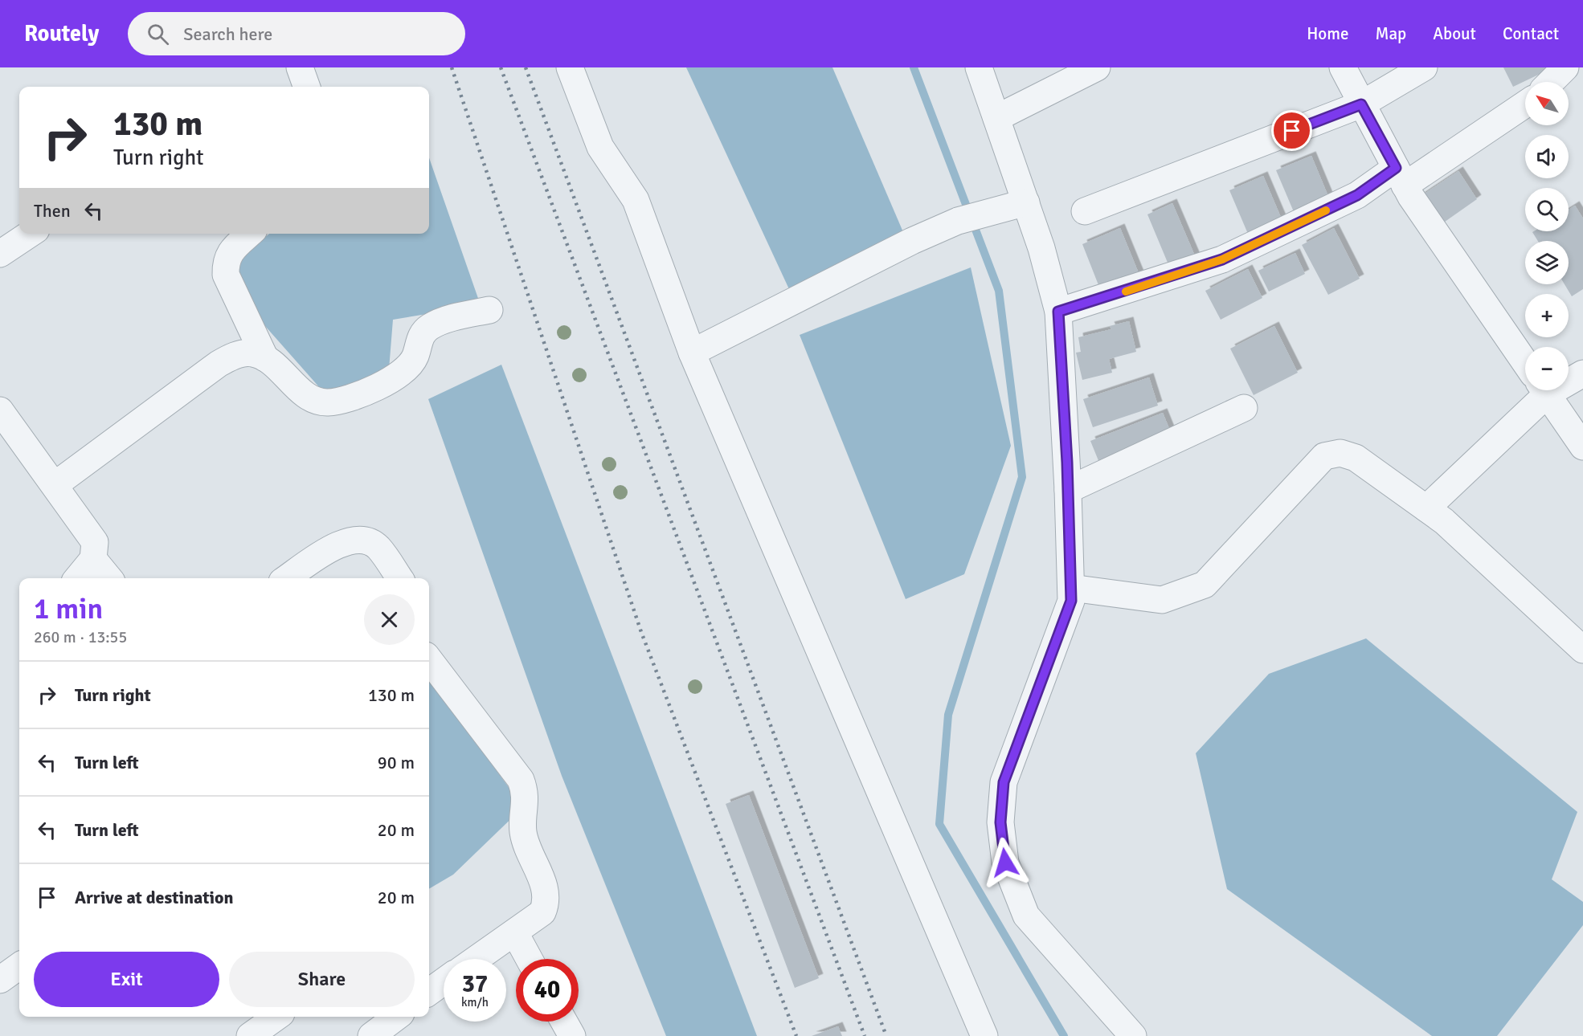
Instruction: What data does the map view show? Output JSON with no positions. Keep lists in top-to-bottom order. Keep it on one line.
{"north":"top left","page":{"header":"Routely","search":"Search here","nav":["Home","Map","About","Contact"],"map_buttons":["+","−"],"turn":["130 m","Turn right"],"then":"Then","heading":["1 min","260 m · 13:55"],"list":[{"name":"Turn right","value":"130 m"},{"name":"Turn left","value":"90 m"},{"name":"Turn left","value":"20 m"},{"name":"Arrive at destination","value":"20 m"}],"buttons":["Exit","Share"],"speed":"37 km/h","limit":"40"}}
